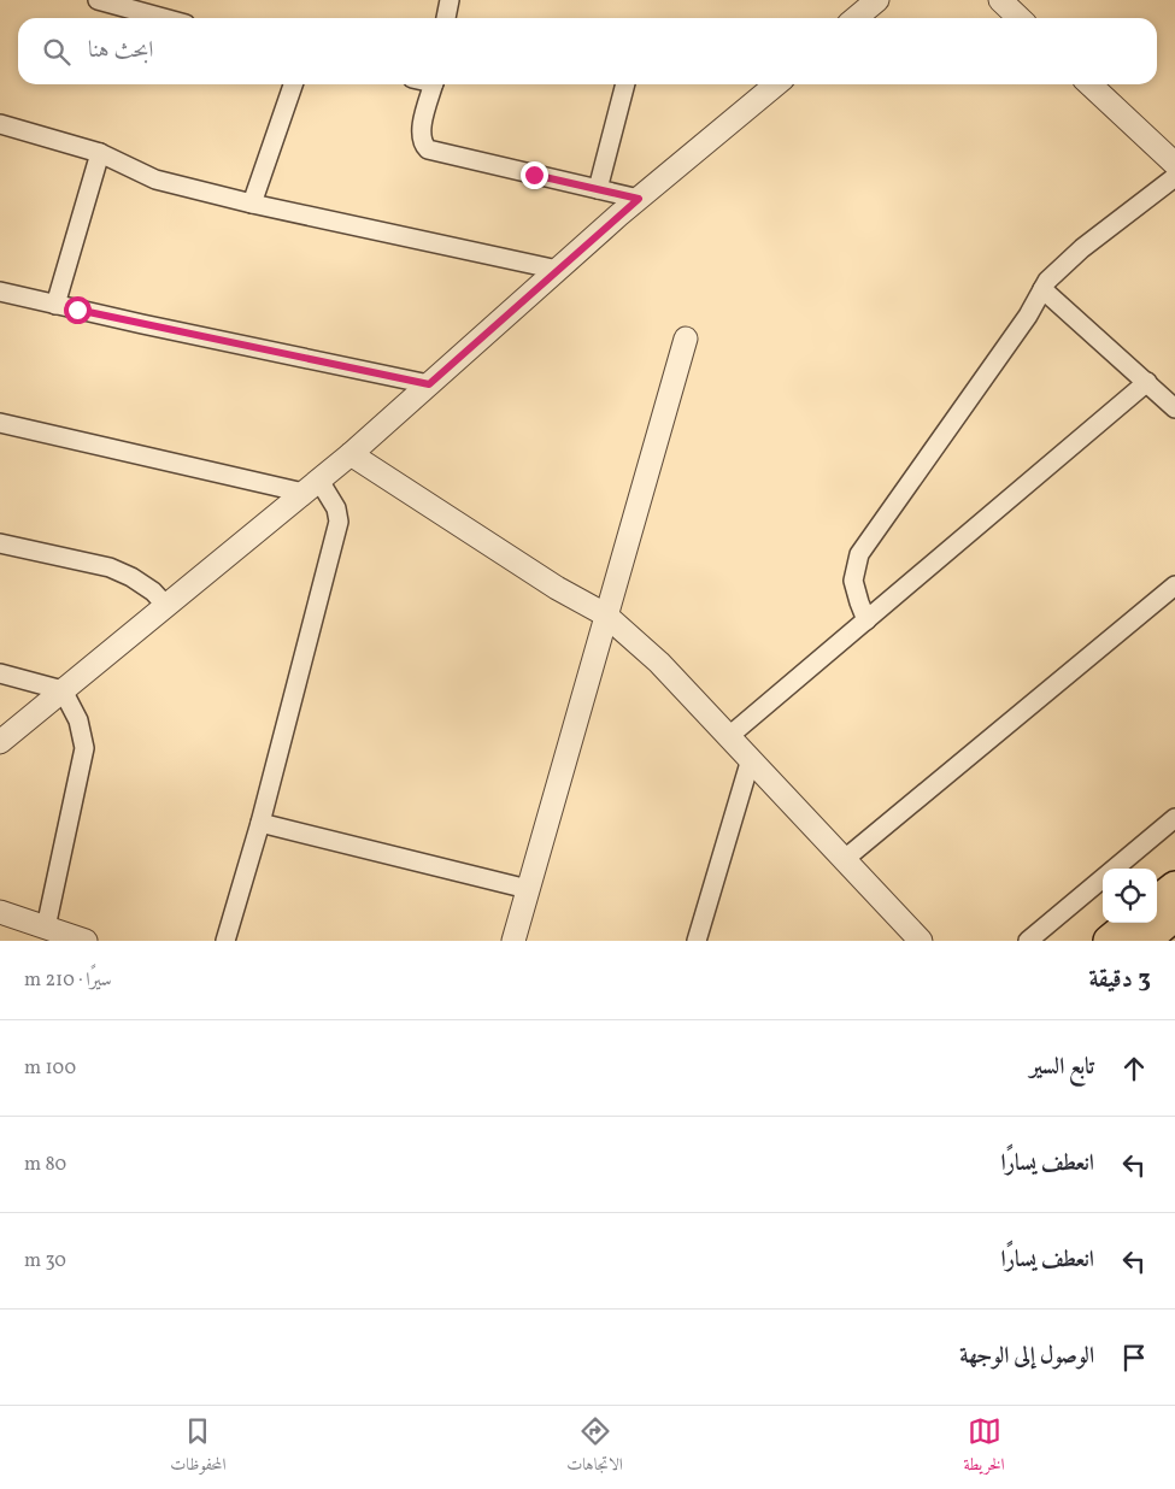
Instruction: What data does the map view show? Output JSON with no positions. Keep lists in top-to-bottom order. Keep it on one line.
{"page":{"search":"ابحث هنا","heading":["3 دقيقة","سيرًا · 210 m"],"list":[["تابع السير","100 m"],["انعطف يسارًا","80 m"],["انعطف يسارًا","30 m"],"الوصول إلى الوجهة"],"nav":["الخريطة","الاتجاهات","المحفوظات"]}}
